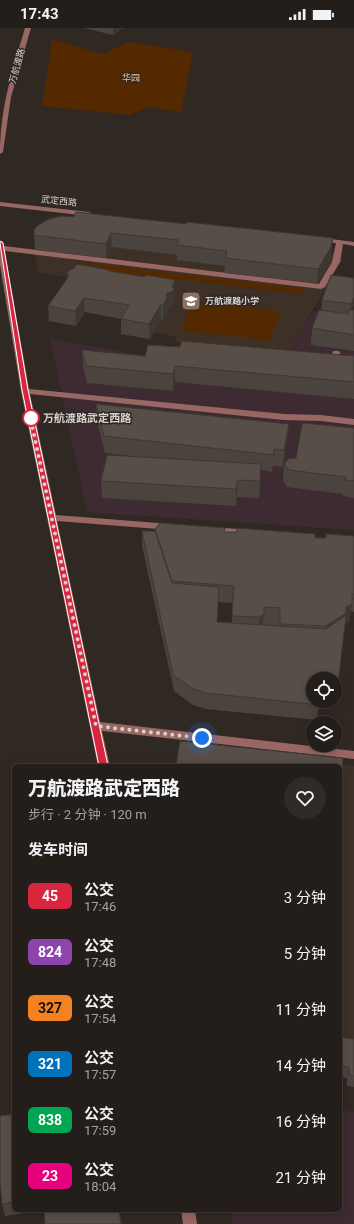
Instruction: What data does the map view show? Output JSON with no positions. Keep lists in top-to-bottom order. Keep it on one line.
{"streets":{"street":["万航渡路","武定西路"]},"parks":["华园"],"places":{"school or university":["万航渡路小学"],"other":["万航渡路武定西路"]},"lines":["bus line 45"],"page":{"status":"17:43","heading":[["万航渡路武定西路","步行 · 2 分钟 · 120 m"],"发车时间"],"list":[{"mark":"45","name":"公交","note":"17:46","value":"3 分钟"},{"mark":"824","name":"公交","note":"17:48","value":"5 分钟"},{"mark":"327","name":"公交","note":"17:54","value":"11 分钟"},{"mark":"321","name":"公交","note":"17:57","value":"14 分钟"},{"mark":"838","name":"公交","note":"17:59","value":"16 分钟"},{"mark":"23","name":"公交","note":"18:04","value":"21 分钟"}]}}
